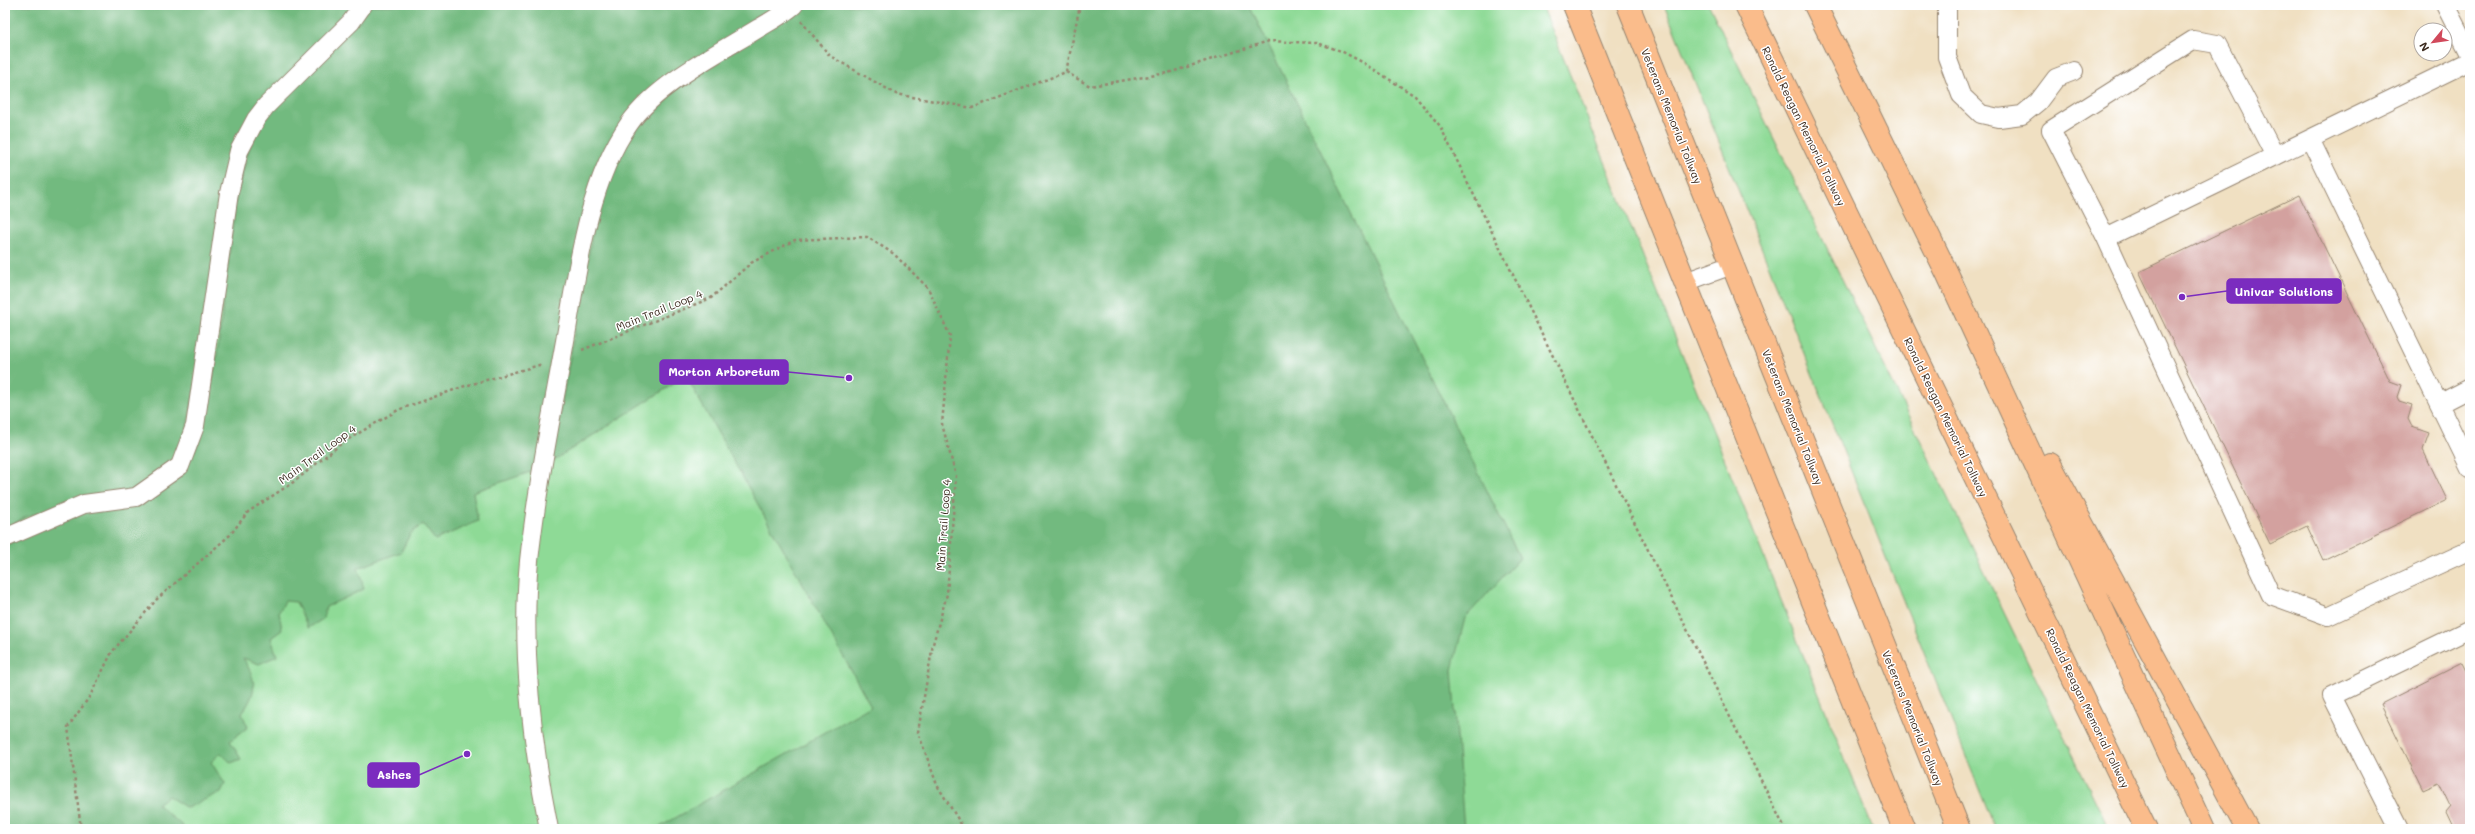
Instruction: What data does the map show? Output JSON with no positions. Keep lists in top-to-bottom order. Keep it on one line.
{"streets":{"highway":["Veterans Memorial Tollway","Ronald Reagan Memorial Tollway"],"path":["Main Trail Loop 4"]},"places":["Univar Solutions","Morton Arboretum","Ashes"],"north":"bottom left"}
